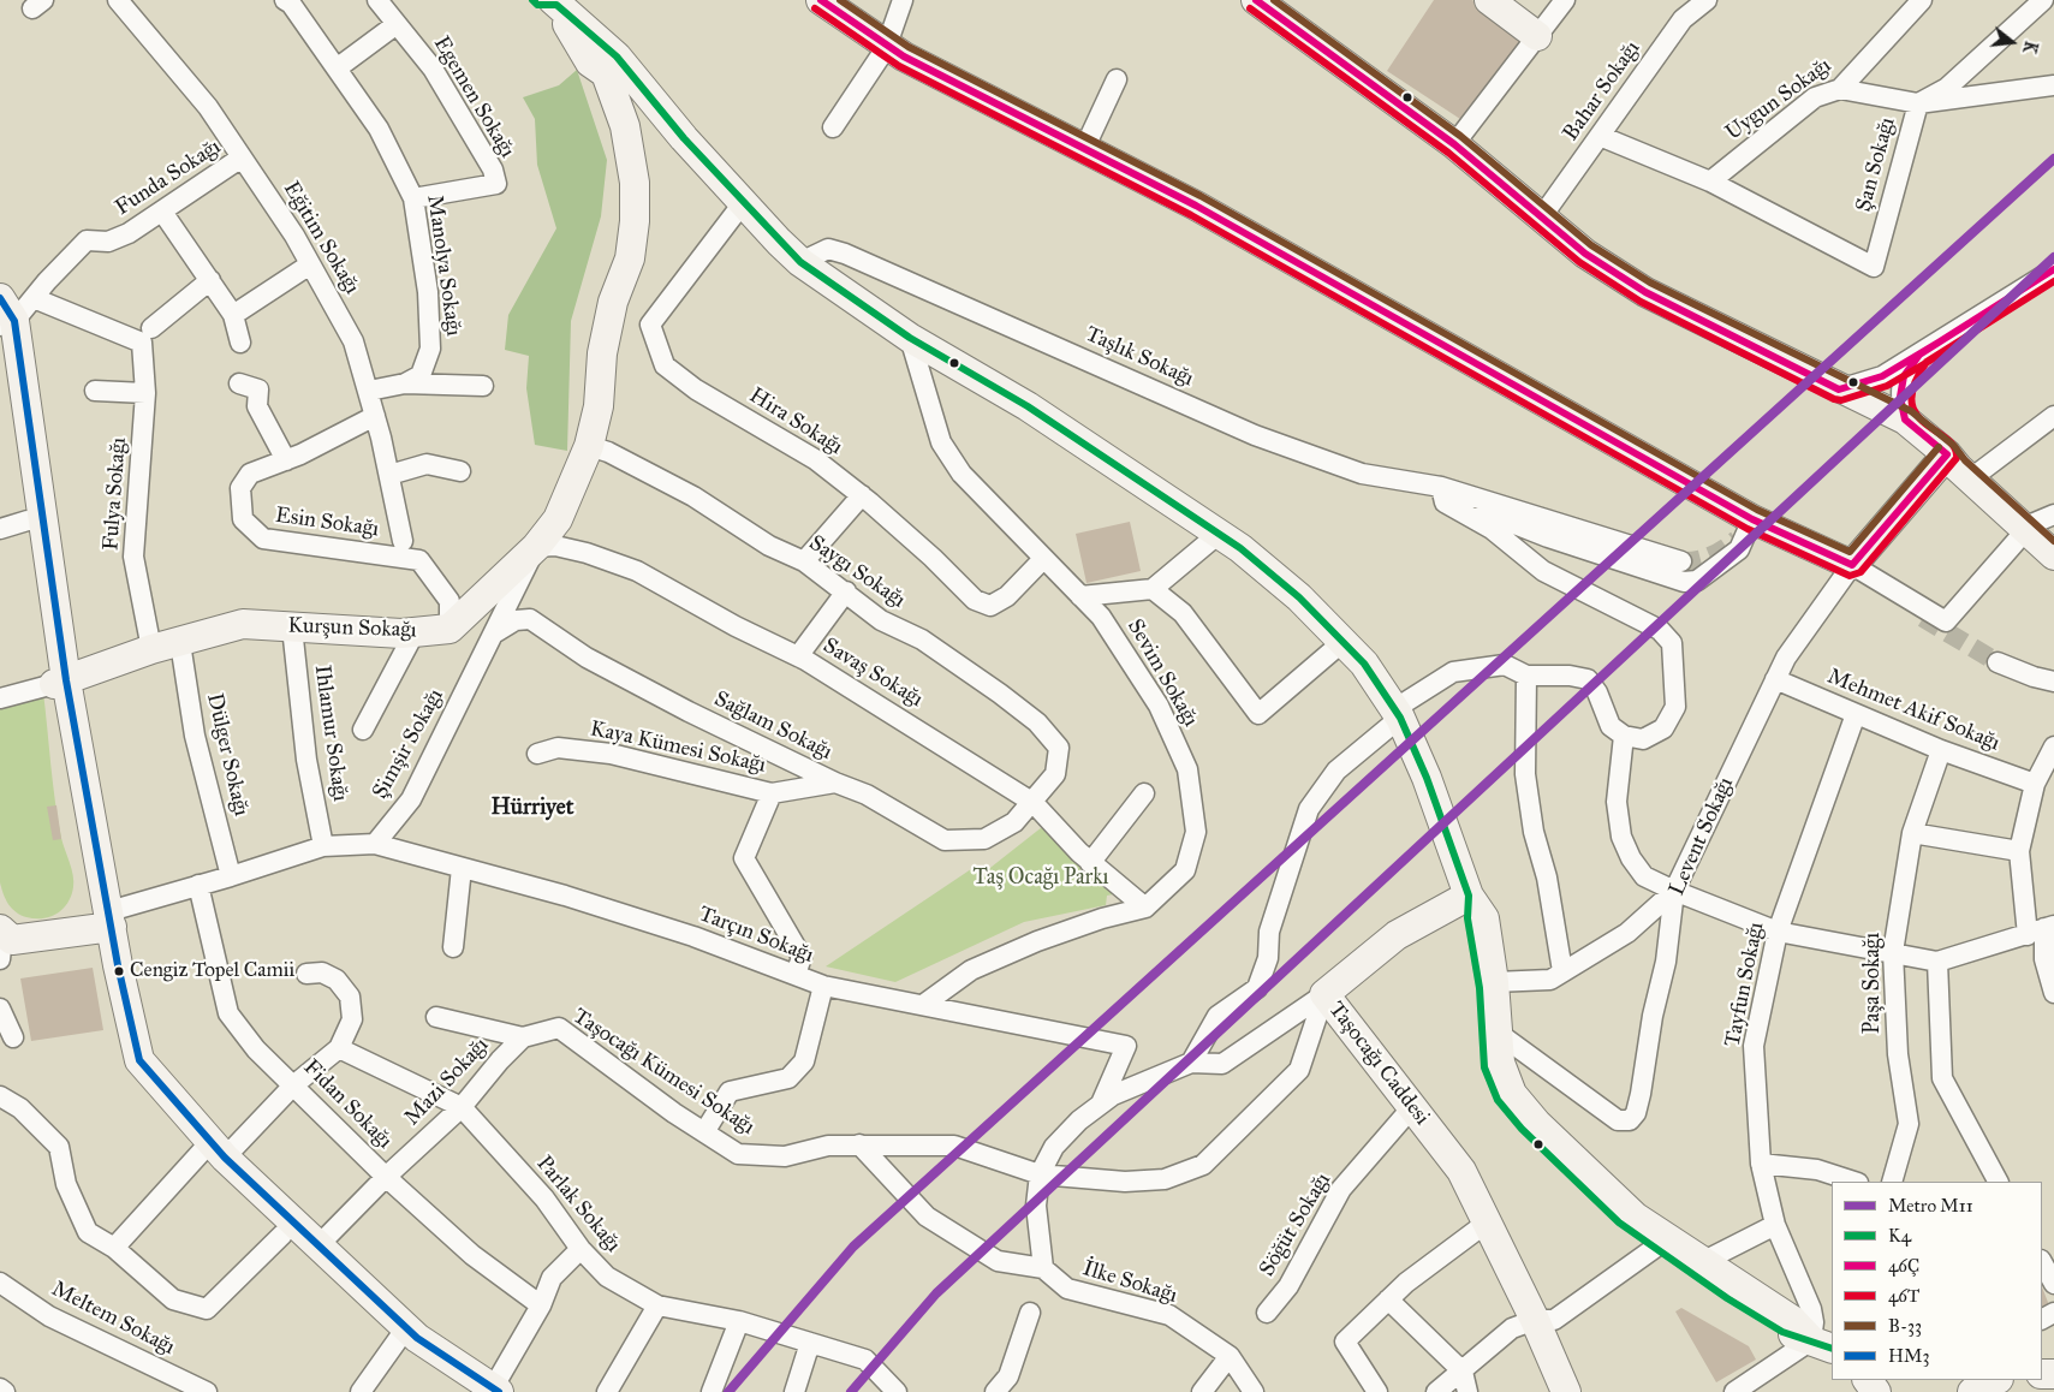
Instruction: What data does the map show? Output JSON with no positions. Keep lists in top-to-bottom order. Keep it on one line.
{"streets":{"street":["Bahar Sokağı","Egemen Sokağı","Uygun Sokağı","Şan Sokağı","Funda Sokağı","Eğitim Sokağı","Manolya Sokağı","Taşlık Sokağı","Hira Sokağı","Fulya Sokağı","Esin Sokağı","Saygı Sokağı","Kurşun Sokağı","Savaş Sokağı","Sevim Sokağı","Mehmet Akif Sokağı","Sağlam Sokağı","Ihlamur Sokağı","Şimşir Sokağı","Kaya Kümesi Sokağı","Dülger Sokağı","Levent Sokağı","Tarçın Sokağı","Paşa Sokağı","Tayfun Sokağı","Taşocağı Caddesi","Taşocağı Kümesi Sokağı","Mazi Sokağı","Fidan Sokağı","Parlak Sokağı","Söğüt Sokağı","İlke Sokağı","Meltem Sokağı"]},"crossings":[["Egemen Sokağı","Manolya Sokağı"],["Uygun Sokağı","Şan Sokağı"],["Funda Sokağı","Eğitim Sokağı"],["Eğitim Sokağı","Esin Sokağı"],["Hira Sokağı","Sevim Sokağı"],["Fulya Sokağı","Kurşun Sokağı"],["Esin Sokağı","Kurşun Sokağı"],["Saygı Sokağı","Savaş Sokağı"],["Saygı Sokağı","Sağlam Sokağı"],["Kurşun Sokağı","Ihlamur Sokağı"],["Kurşun Sokağı","Dülger Sokağı"],["Savaş Sokağı","Sevim Sokağı"],["Savaş Sokağı","Sağlam Sokağı"],["Savaş Sokağı","Şimşir Sokağı"],["Sevim Sokağı","Tarçın Sokağı"],["Mehmet Akif Sokağı","Levent Sokağı"],["Mehmet Akif Sokağı","Paşa Sokağı"],["Mehmet Akif Sokağı","Tayfun Sokağı"],["Şimşir Sokağı","Tarçın Sokağı"],["Taşocağı Caddesi","Taşocağı Kümesi Sokağı"],["Taşocağı Caddesi","Söğüt Sokağı"],["Taşocağı Kümesi Sokağı","Mazi Sokağı"],["Mazi Sokağı","Fidan Sokağı"],["Mazi Sokağı","Parlak Sokağı"]],"districts":["Hürriyet"],"parks":["Taş Ocağı Parkı"],"places":["Cengiz Topel Camii"],"lines":["transit line K4","transit line 46Ç","transit line B-33","transit line 46T","metro line M11","transit line HM3"],"legend":["Metro M11","K4","46Ç","46T","B-33","HM3"],"north":"right"}
